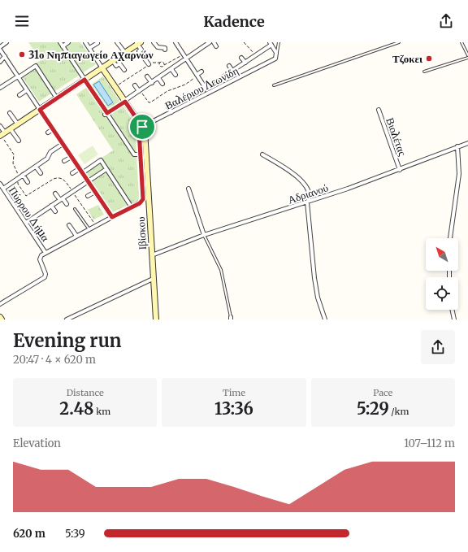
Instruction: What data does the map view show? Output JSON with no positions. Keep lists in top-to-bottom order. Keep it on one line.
{"streets":{"street":["Βαλέριου Λεωνίδη","Βιολέτας","Αδριανού","Πύρρου Δήμα","Ιβίσκου"]},"crossings":[["Βαλέριου Λεωνίδη","Ιβίσκου"],["Βιολέτας","Αδριανού"],["Αδριανού","Ιβίσκου"]],"places":["31ο Νηπιαγωγείο Αχαρνών","Τζοκει"],"north":"top left","page":{"header":"Kadence","heading":["Evening run","20:47 · 4 × 620 m"],"stats":[["Distance","2.48 km"],["Time","13:36"],["Pace","5:29 /km"]],"chart":["Elevation","107–112 m"],"list":[{"name":"620 m","note":"5:39"}]}}
